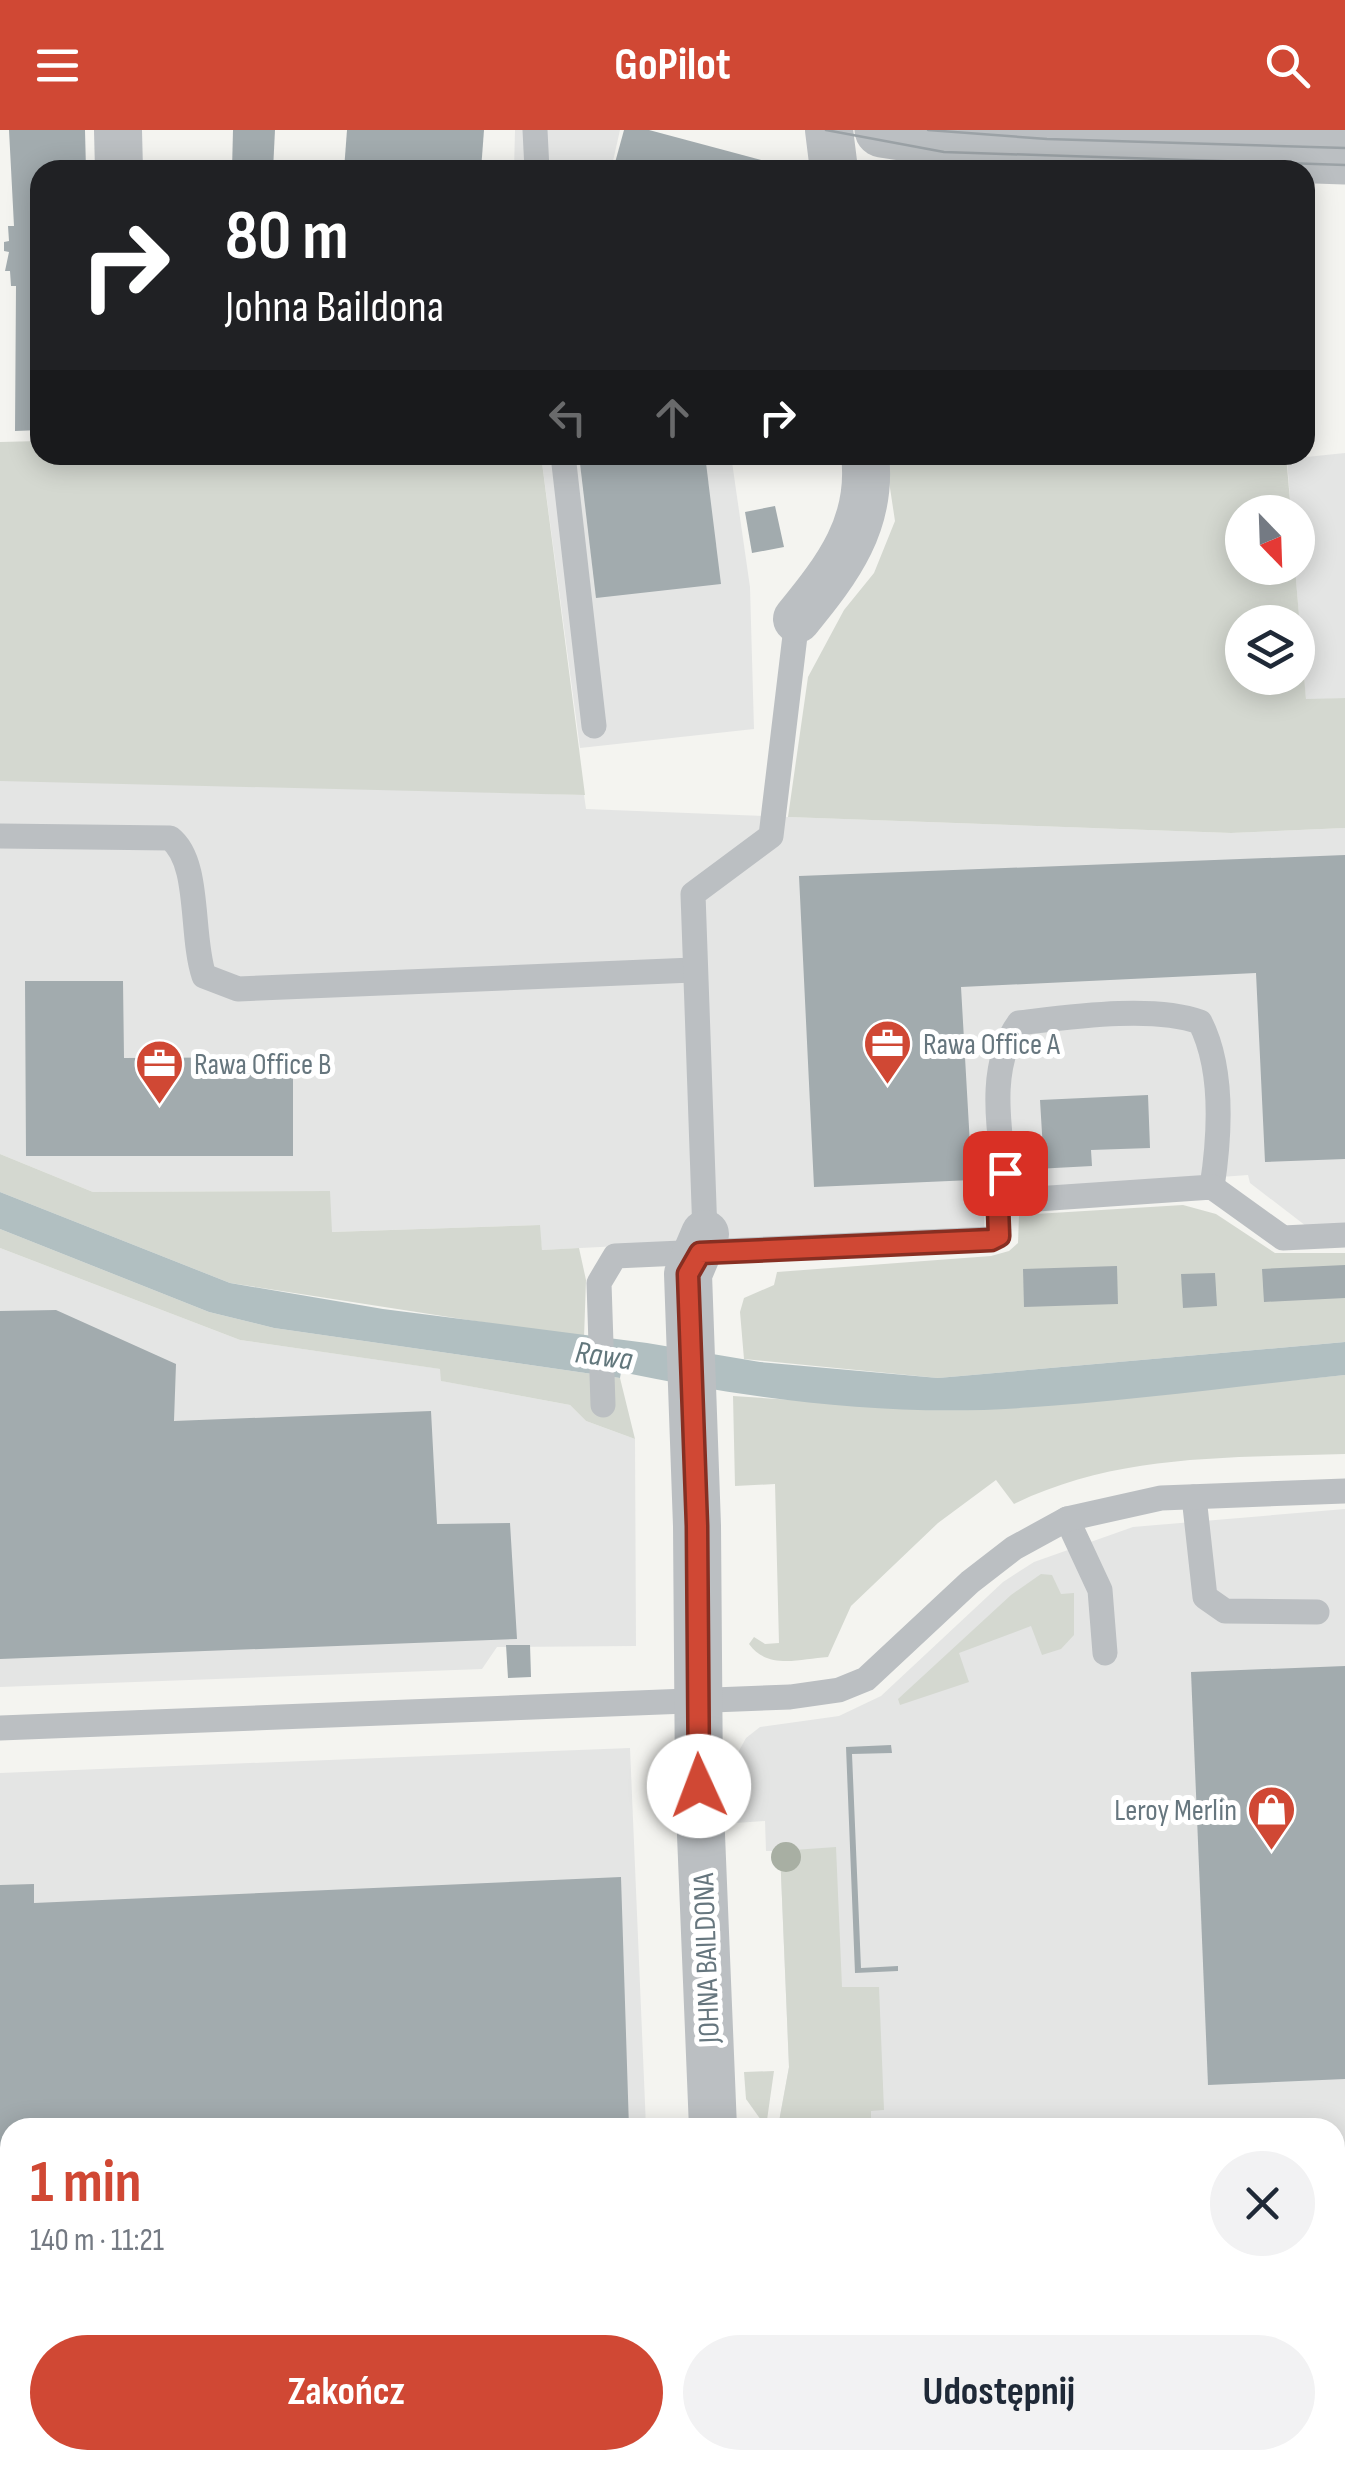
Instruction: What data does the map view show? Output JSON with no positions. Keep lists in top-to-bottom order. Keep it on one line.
{"streets":{"street":["JOHNA BAILDONA"]},"water":["Rawa"],"places":{"office":["Rawa Office A","Rawa Office B"],"shop":["Leroy Merlin"]},"north":"bottom right","page":{"header":"GoPilot","turn":["80 m","Johna Baildona"],"heading":["1 min","140 m · 11:21"],"buttons":["Zakończ","Udostępnij"]}}
